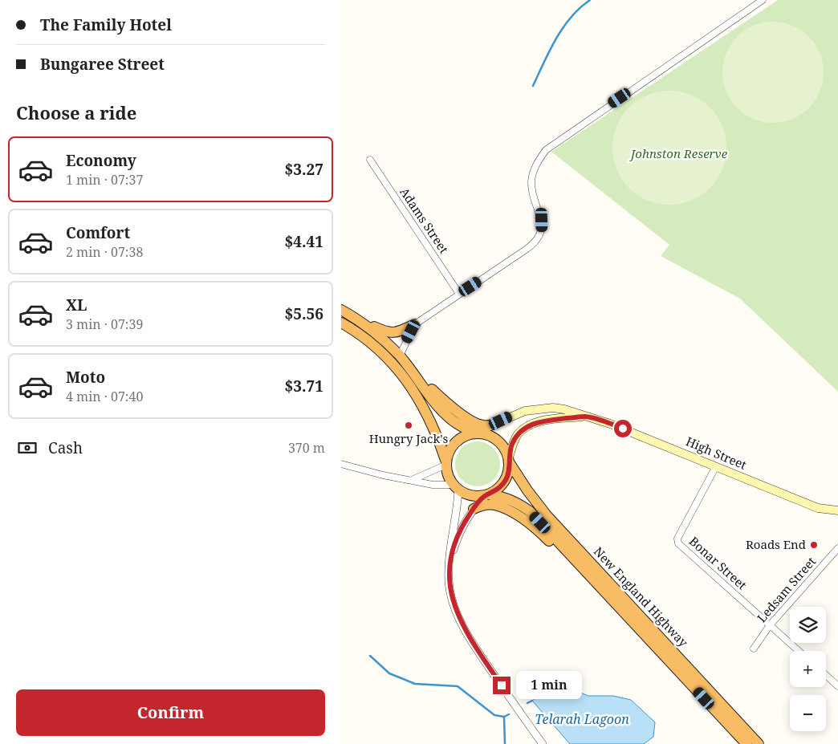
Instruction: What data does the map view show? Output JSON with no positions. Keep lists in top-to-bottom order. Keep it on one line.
{"streets":{"highway":["New England Highway"],"main road":["High Street"],"street":["Adams Street","Bonar Street","Ledsam Street"]},"crossings":[["High Street","Bonar Street"],["High Street","New England Highway"],["Bonar Street","Ledsam Street"]],"water":["Telarah Lagoon"],"parks":["Johnston Reserve"],"places":["Hungry Jack's","Roads End"],"page":{"banner":["The Family Hotel","Bungaree Street"],"heading":"Choose a ride","list":[{"name":"Economy","note":"1 min · 07:37","value":"$3.27"},{"name":"Comfort","note":"2 min · 07:38","value":"$4.41"},{"name":"XL","note":"3 min · 07:39","value":"$5.56"},{"name":"Moto","note":"4 min · 07:40","value":"$3.71"}],"pay":["Cash","370 m"],"map_buttons":["+","−"],"bubble":"1 min","buttons":"Confirm"}}
